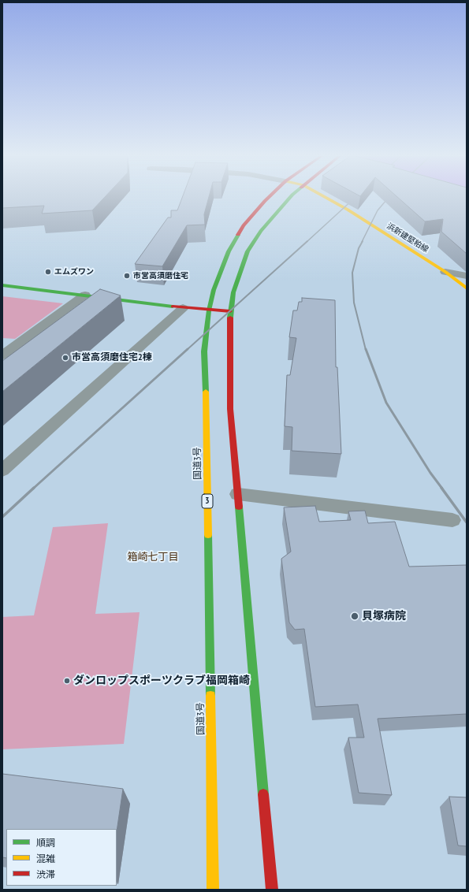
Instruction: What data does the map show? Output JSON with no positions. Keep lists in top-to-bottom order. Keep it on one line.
{"streets":{"main road":["浜新建堅粕線","国道3号","3"]},"districts":["箱崎七丁目"],"places":["エムズワン","市営高須磨住宅","市営高須磨住宅2棟","貝塚病院","ダンロップスポーツクラブ福岡箱崎"],"legend":["順調","混雑","渋滞"]}
